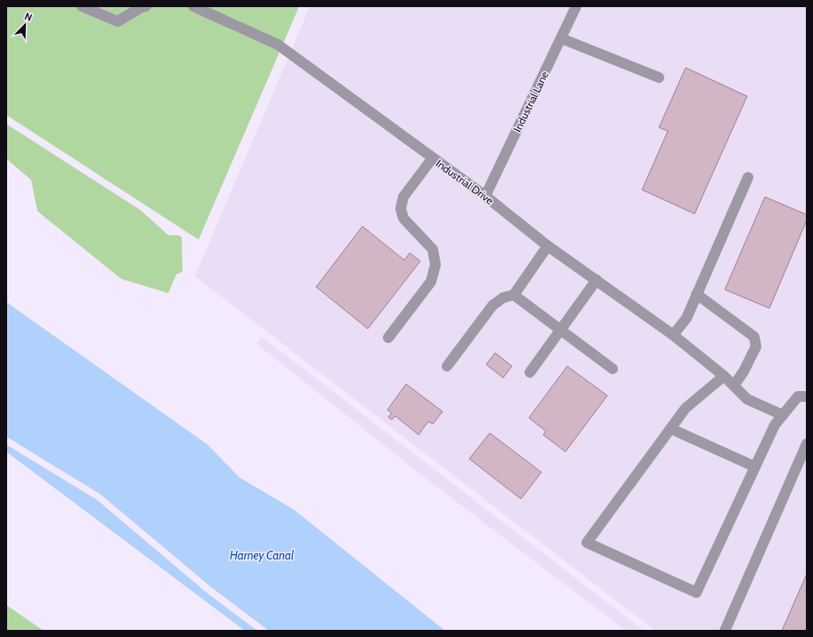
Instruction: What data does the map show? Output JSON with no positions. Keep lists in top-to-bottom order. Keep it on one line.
{"streets":{"street":["Industrial Lane","Industrial Drive"]},"crossings":[["Industrial Lane","Industrial Drive"]],"water":["Harney Canal"],"north":"top right"}
